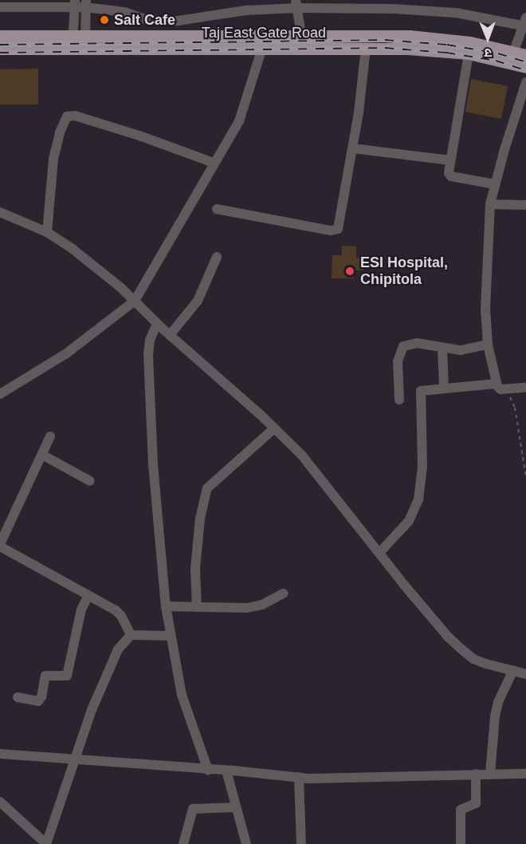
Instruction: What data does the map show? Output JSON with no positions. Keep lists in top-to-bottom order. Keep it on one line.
{"streets":{"main road":["Taj East Gate Road"]},"places":["Salt Cafe","ESI Hospital, Chipitola"],"north":"bottom"}
